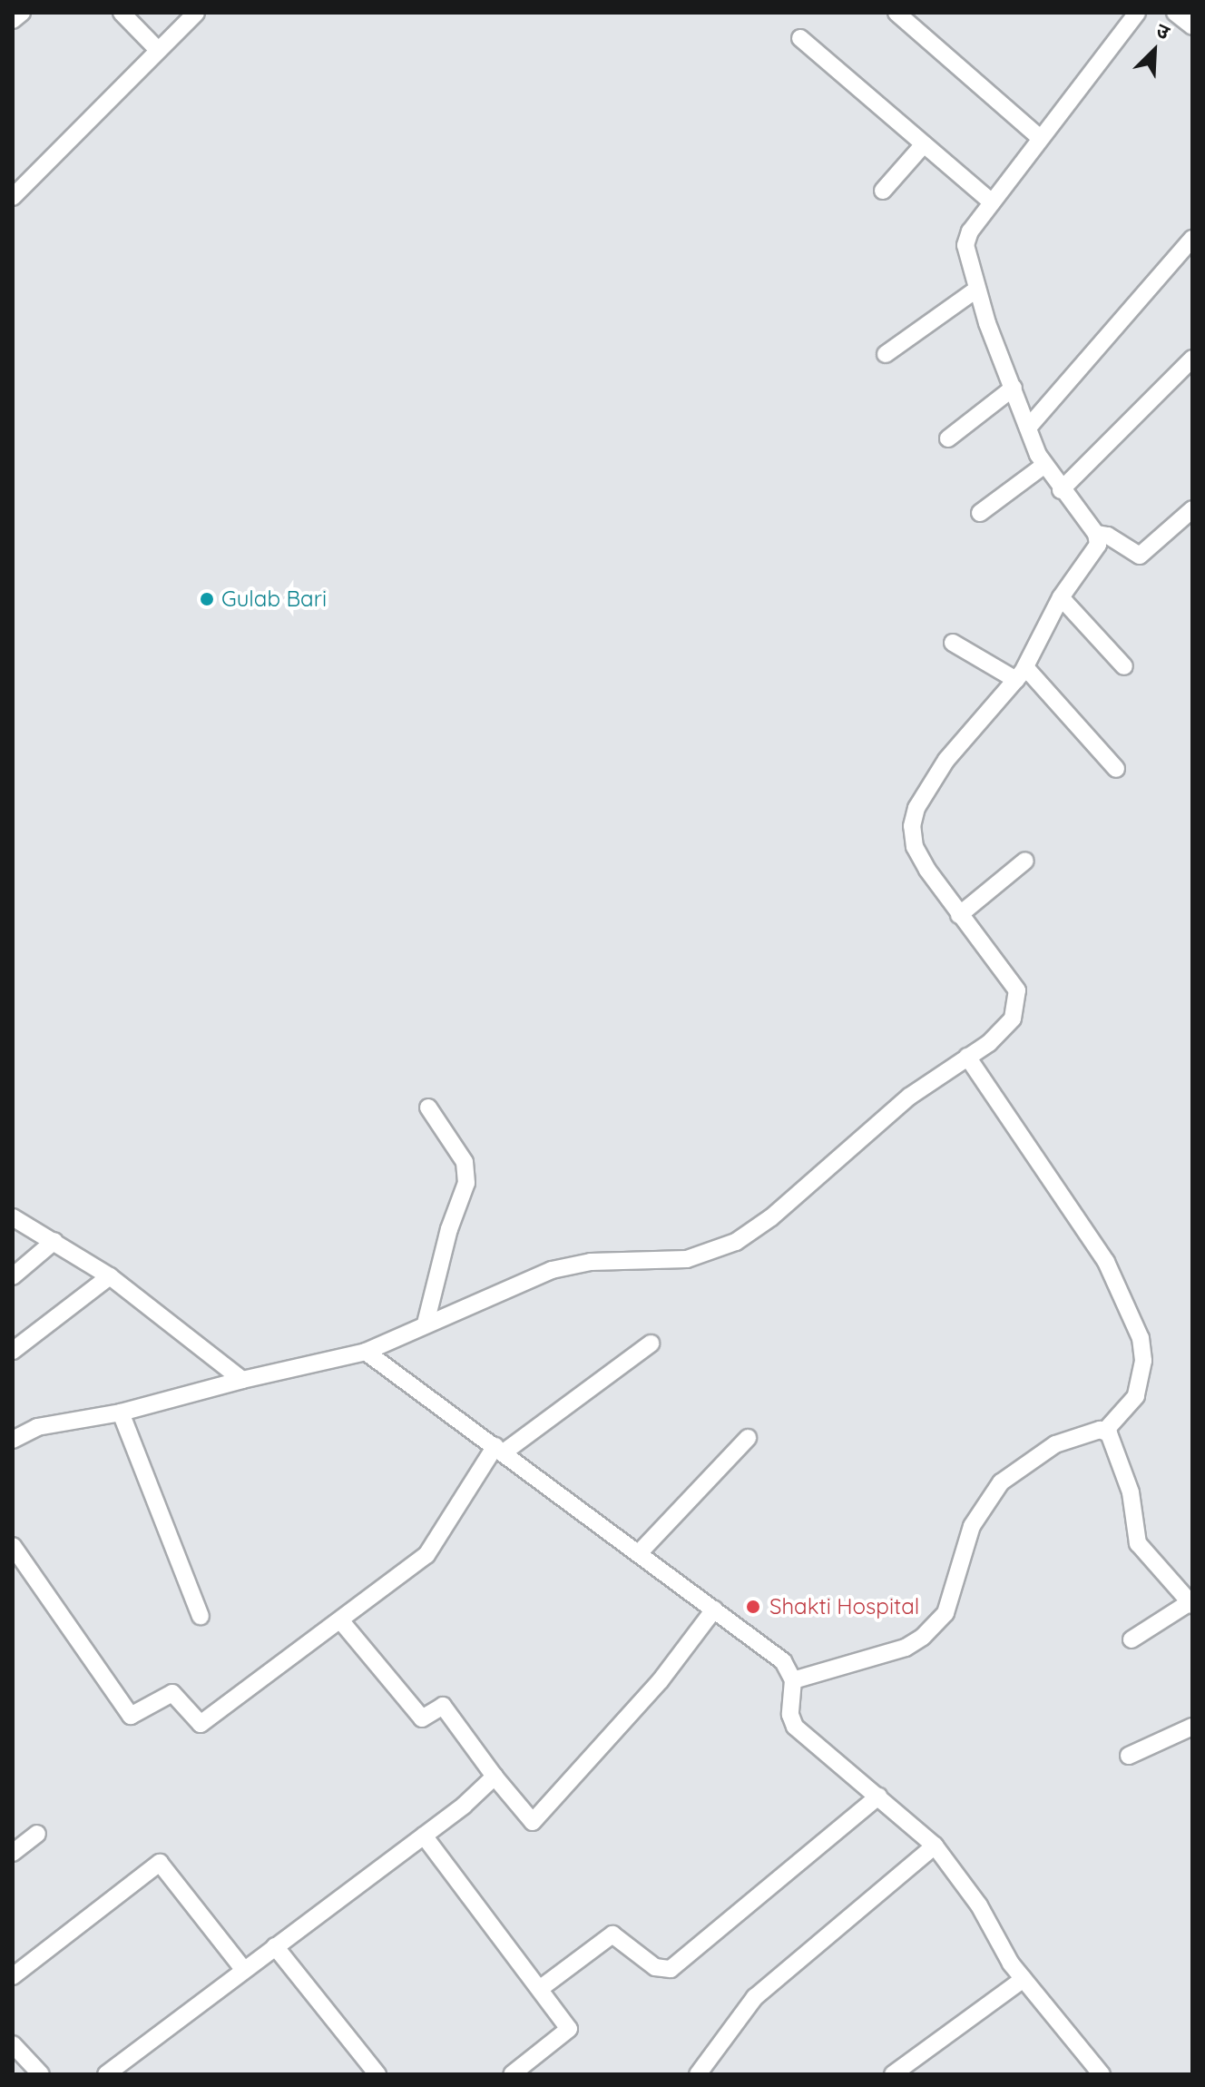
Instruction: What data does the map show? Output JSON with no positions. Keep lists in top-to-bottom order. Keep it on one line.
{"places":["Gulab Bari","Shakti Hospital"],"north":"top right"}
